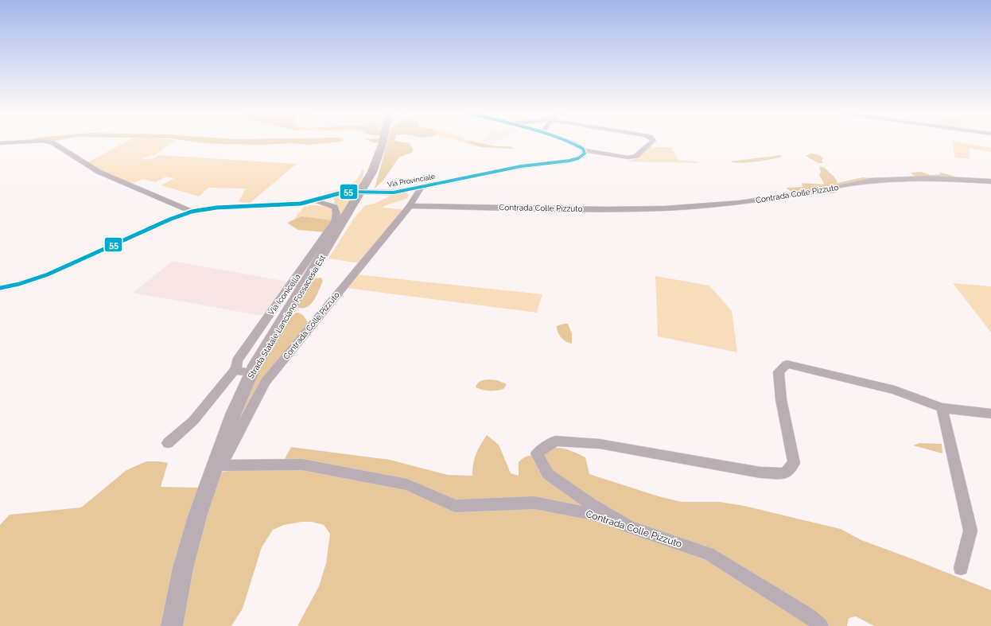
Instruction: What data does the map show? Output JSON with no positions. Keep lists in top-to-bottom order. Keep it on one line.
{"streets":{"main road":["Strada Statale Lanciano Fossacesia Est"],"street":["Via Provinciale","Contrada Colle Pizzuto","Via Iconicella"]},"crossings":[["Via Provinciale","Via Iconicella"],["Via Provinciale","Strada Statale Lanciano Fossacesia Est"],["Contrada Colle Pizzuto","Strada Statale Lanciano Fossacesia Est"]],"lines":["transit line 55"]}
